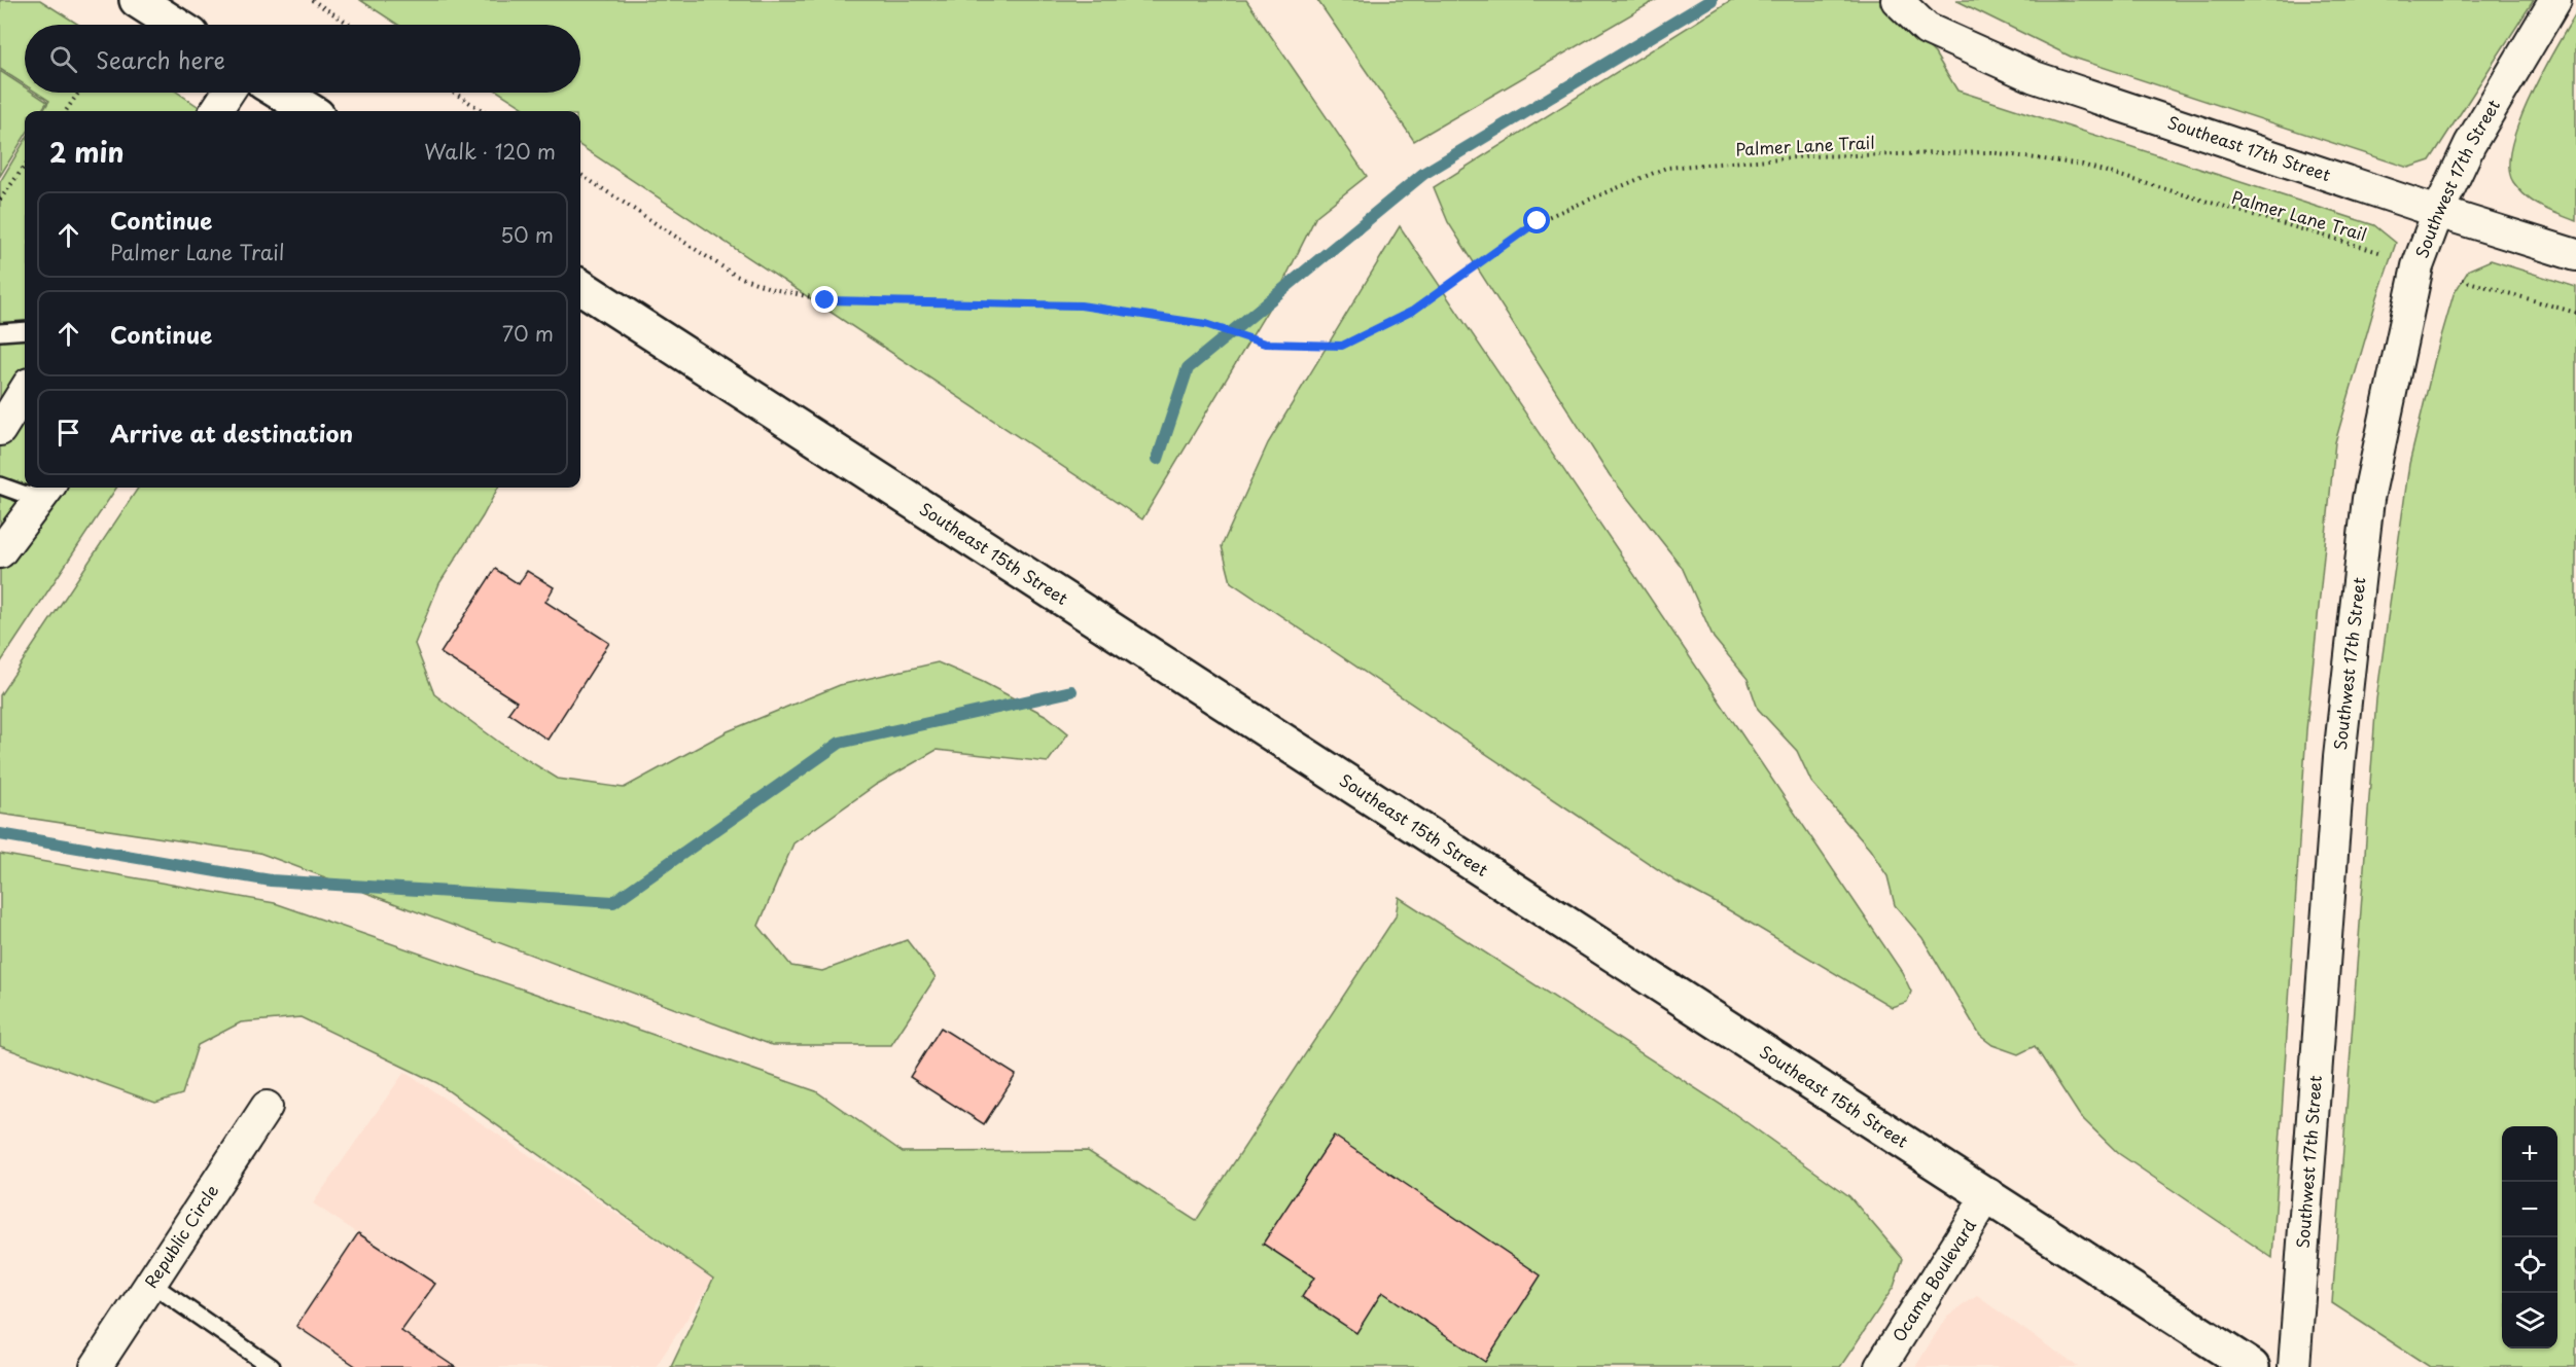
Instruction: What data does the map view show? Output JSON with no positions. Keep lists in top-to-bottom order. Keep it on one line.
{"streets":{"main road":["Southeast 15th Street"],"street":["Southeast 17th Street","Southwest 17th Street","Republic Circle","Ocama Boulevard"],"path":["Palmer Lane Trail"]},"crossings":[["Southeast 17th Street","Southwest 17th Street"],["Southeast 15th Street","Ocama Boulevard"]],"page":{"search":"Search here","heading":["2 min","Walk · 120 m"],"list":[["Continue","Palmer Lane Trail","50 m"],["Continue","70 m"],"Arrive at destination"],"map_buttons":["+","−"]}}
